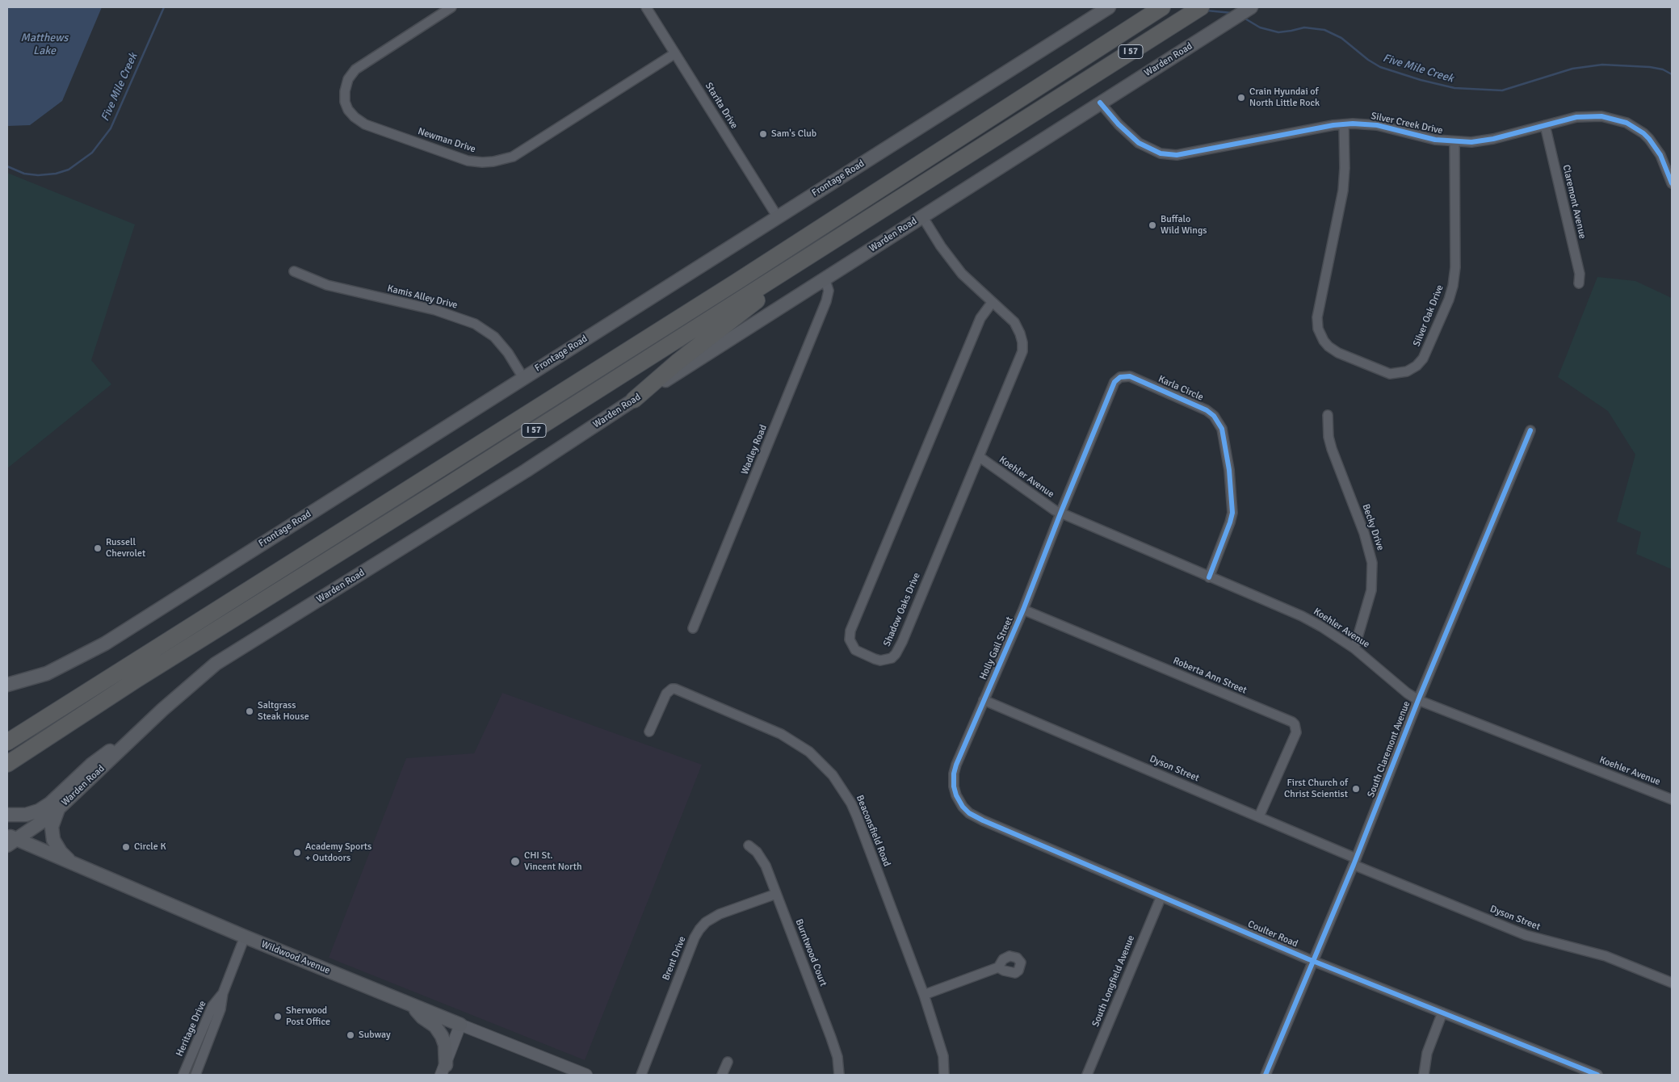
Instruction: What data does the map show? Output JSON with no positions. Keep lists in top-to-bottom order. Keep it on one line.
{"streets":{"highway":["I 57"],"main road":["Warden Road","Frontage Road","Wildwood Avenue"],"street":["Starita Drive","Silver Creek Drive","Newman Drive","Claremont Avenue","Kamis Alley Drive","Silver Oak Drive","Karla Circle","Wadley Road","Koehler Avenue","Becky Drive","Shadow Oaks Drive","Holly Gail Street","Roberta Ann Street","South Claremont Avenue","Dyson Street","Beaconsfield Road","Coulter Road","Burntwood Court","Brent Drive","South Longfield Avenue","Heritage Drive"]},"crossings":[["Warden Road","Silver Creek Drive"],["Warden Road","Wadley Road"],["Warden Road","Shadow Oaks Drive"],["Warden Road","Wildwood Avenue"],["Starita Drive","Newman Drive"],["Starita Drive","Frontage Road"],["Silver Creek Drive","Claremont Avenue"],["Silver Creek Drive","Silver Oak Drive"],["Frontage Road","Kamis Alley Drive"],["Karla Circle","Koehler Avenue"],["Karla Circle","Holly Gail Street"],["Koehler Avenue","Becky Drive"],["Koehler Avenue","Shadow Oaks Drive"],["Koehler Avenue","Holly Gail Street"],["Koehler Avenue","South Claremont Avenue"],["Holly Gail Street","Roberta Ann Street"],["Holly Gail Street","Dyson Street"],["Holly Gail Street","Coulter Road"],["Roberta Ann Street","Dyson Street"],["South Claremont Avenue","Dyson Street"],["South Claremont Avenue","Coulter Road"],["Coulter Road","South Longfield Avenue"],["Burntwood Court","Brent Drive"],["Wildwood Avenue","Heritage Drive"]],"water":["Matthews Lake","Five Mile Creek"],"places":["Crain Hyundai of North Little Rock","Sam's Club","Buffalo Wild Wings","Russell Chevrolet","Saltgrass Steak House","First Church of Christ Scientist","Circle K","Academy Sports + Outdoors","CHI St. Vincent North","Sherwood Post Office","Subway"]}
